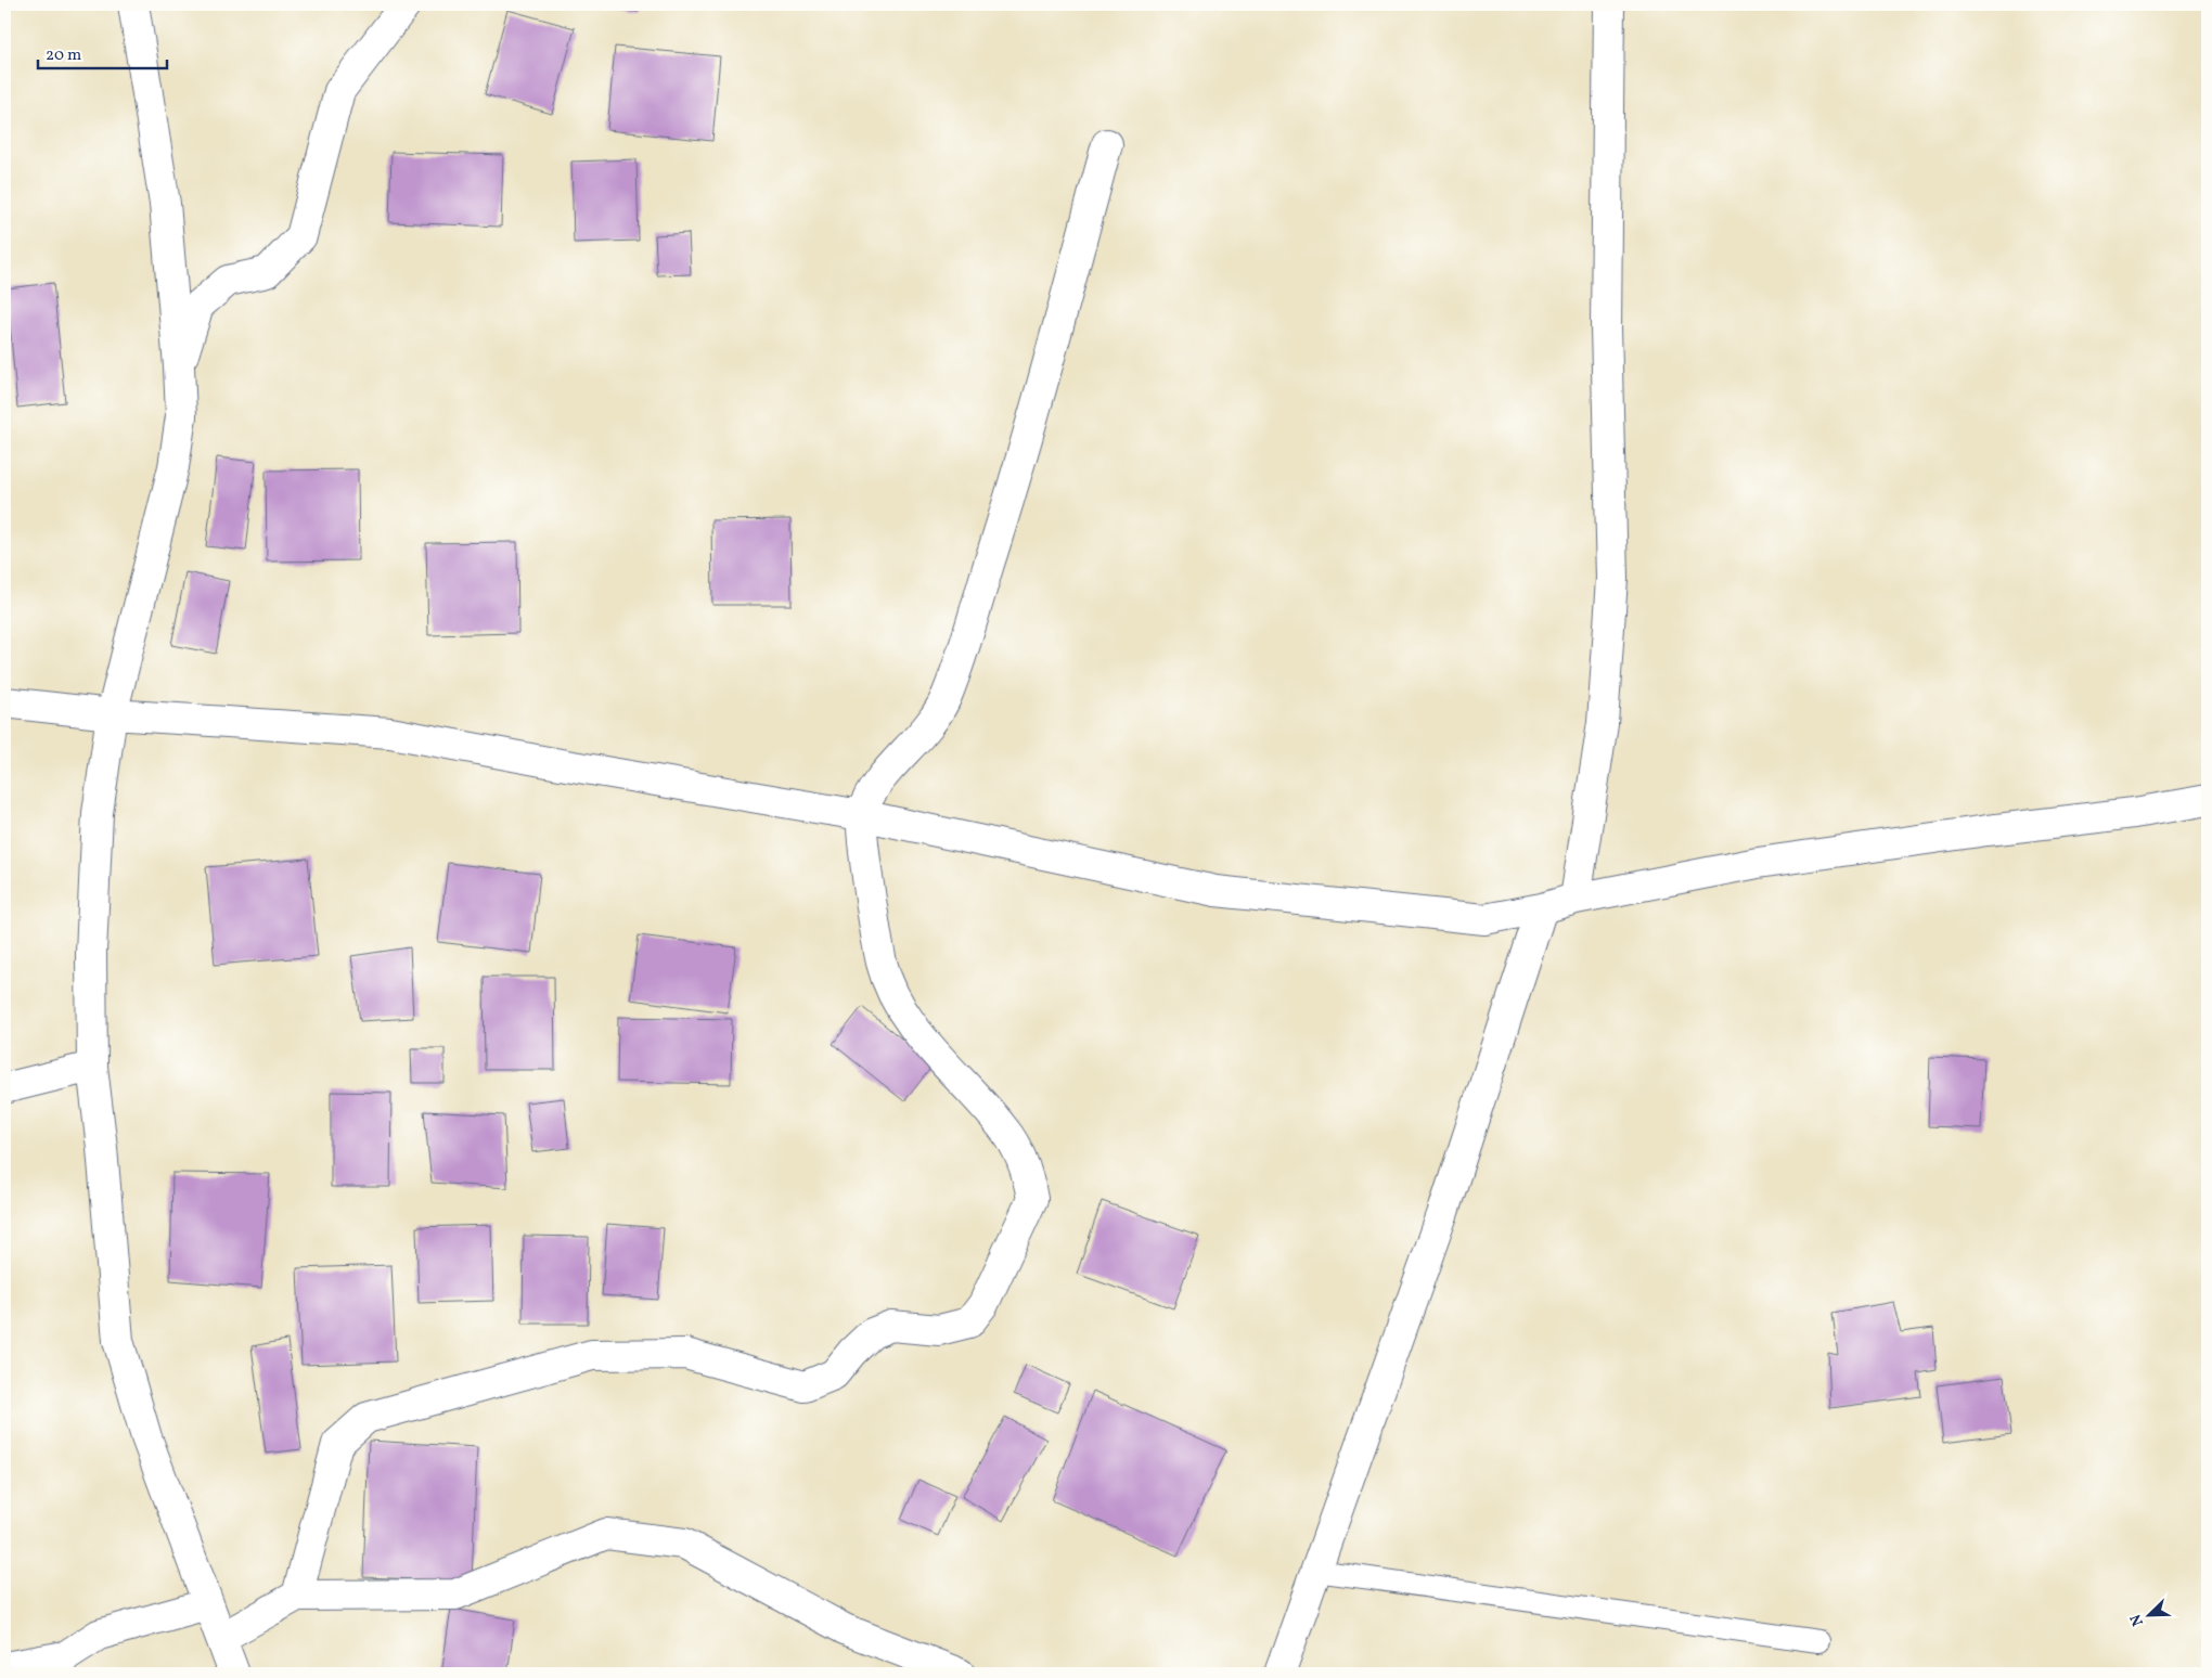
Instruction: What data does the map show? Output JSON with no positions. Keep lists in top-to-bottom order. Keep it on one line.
{"scale_bar":"20 m","north":"bottom left"}
